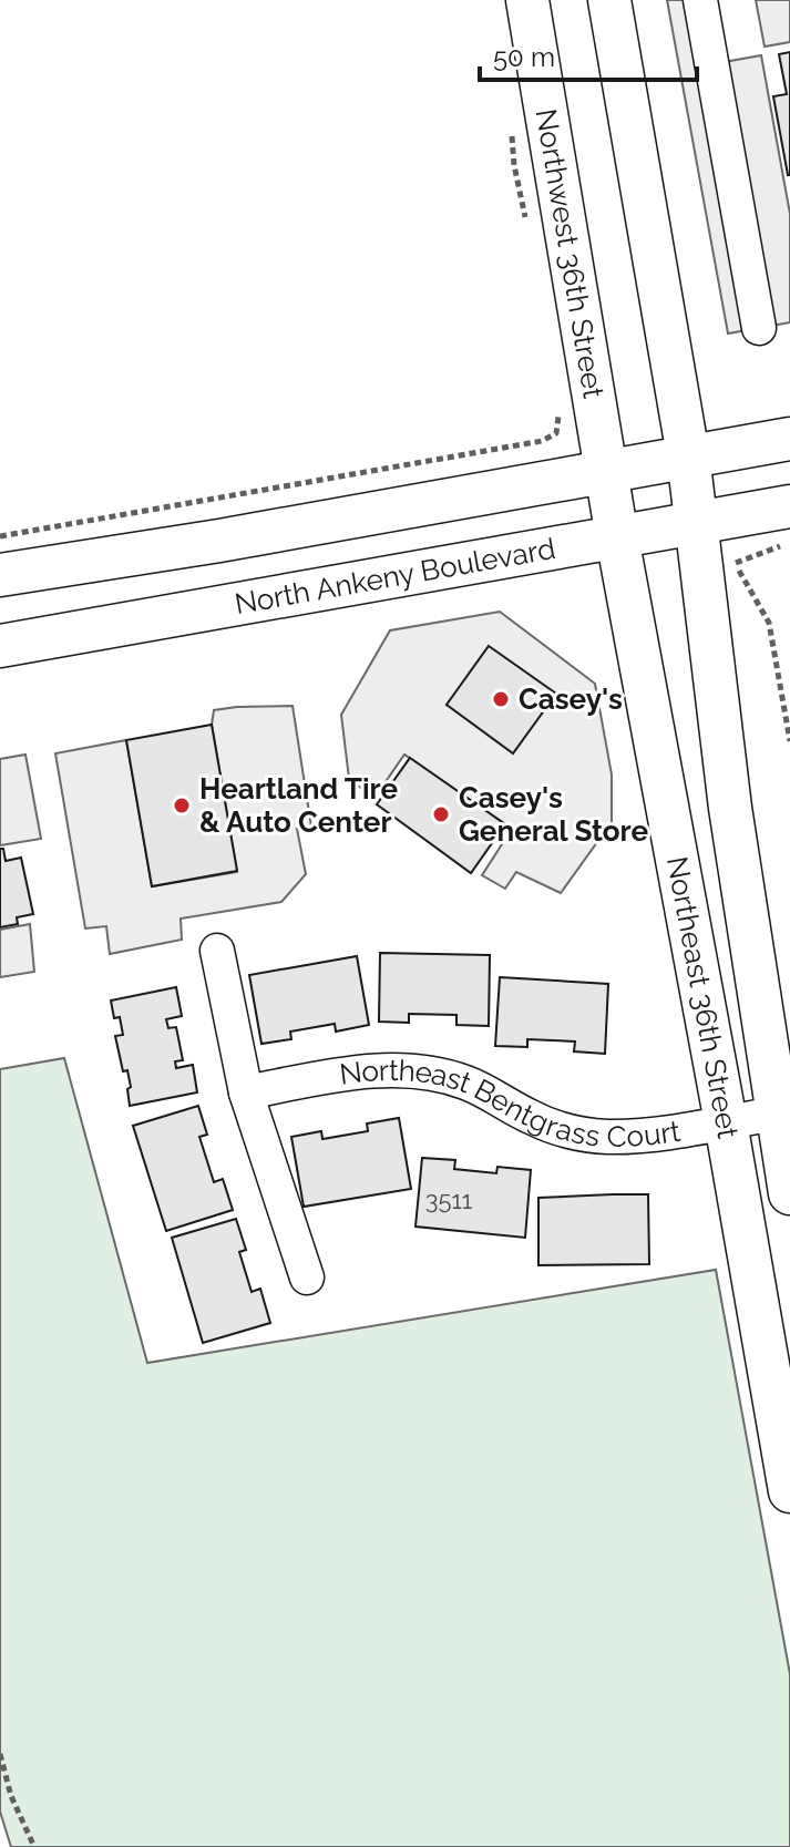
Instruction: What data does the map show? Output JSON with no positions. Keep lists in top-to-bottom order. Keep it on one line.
{"streets":{"main road":["Northwest 36th Street","North Ankeny Boulevard","Northeast 36th Street"],"street":["Northeast Bentgrass Court"]},"crossings":[["Northwest 36th Street","North Ankeny Boulevard"],["Northwest 36th Street","Northeast 36th Street"],["North Ankeny Boulevard","Northeast 36th Street"],["Northeast 36th Street","Northeast Bentgrass Court"]],"places":["Casey's","Heartland Tire & Auto Center","Casey's General Store"],"house_numbers":["3511"],"scale_bar":"50 m"}
